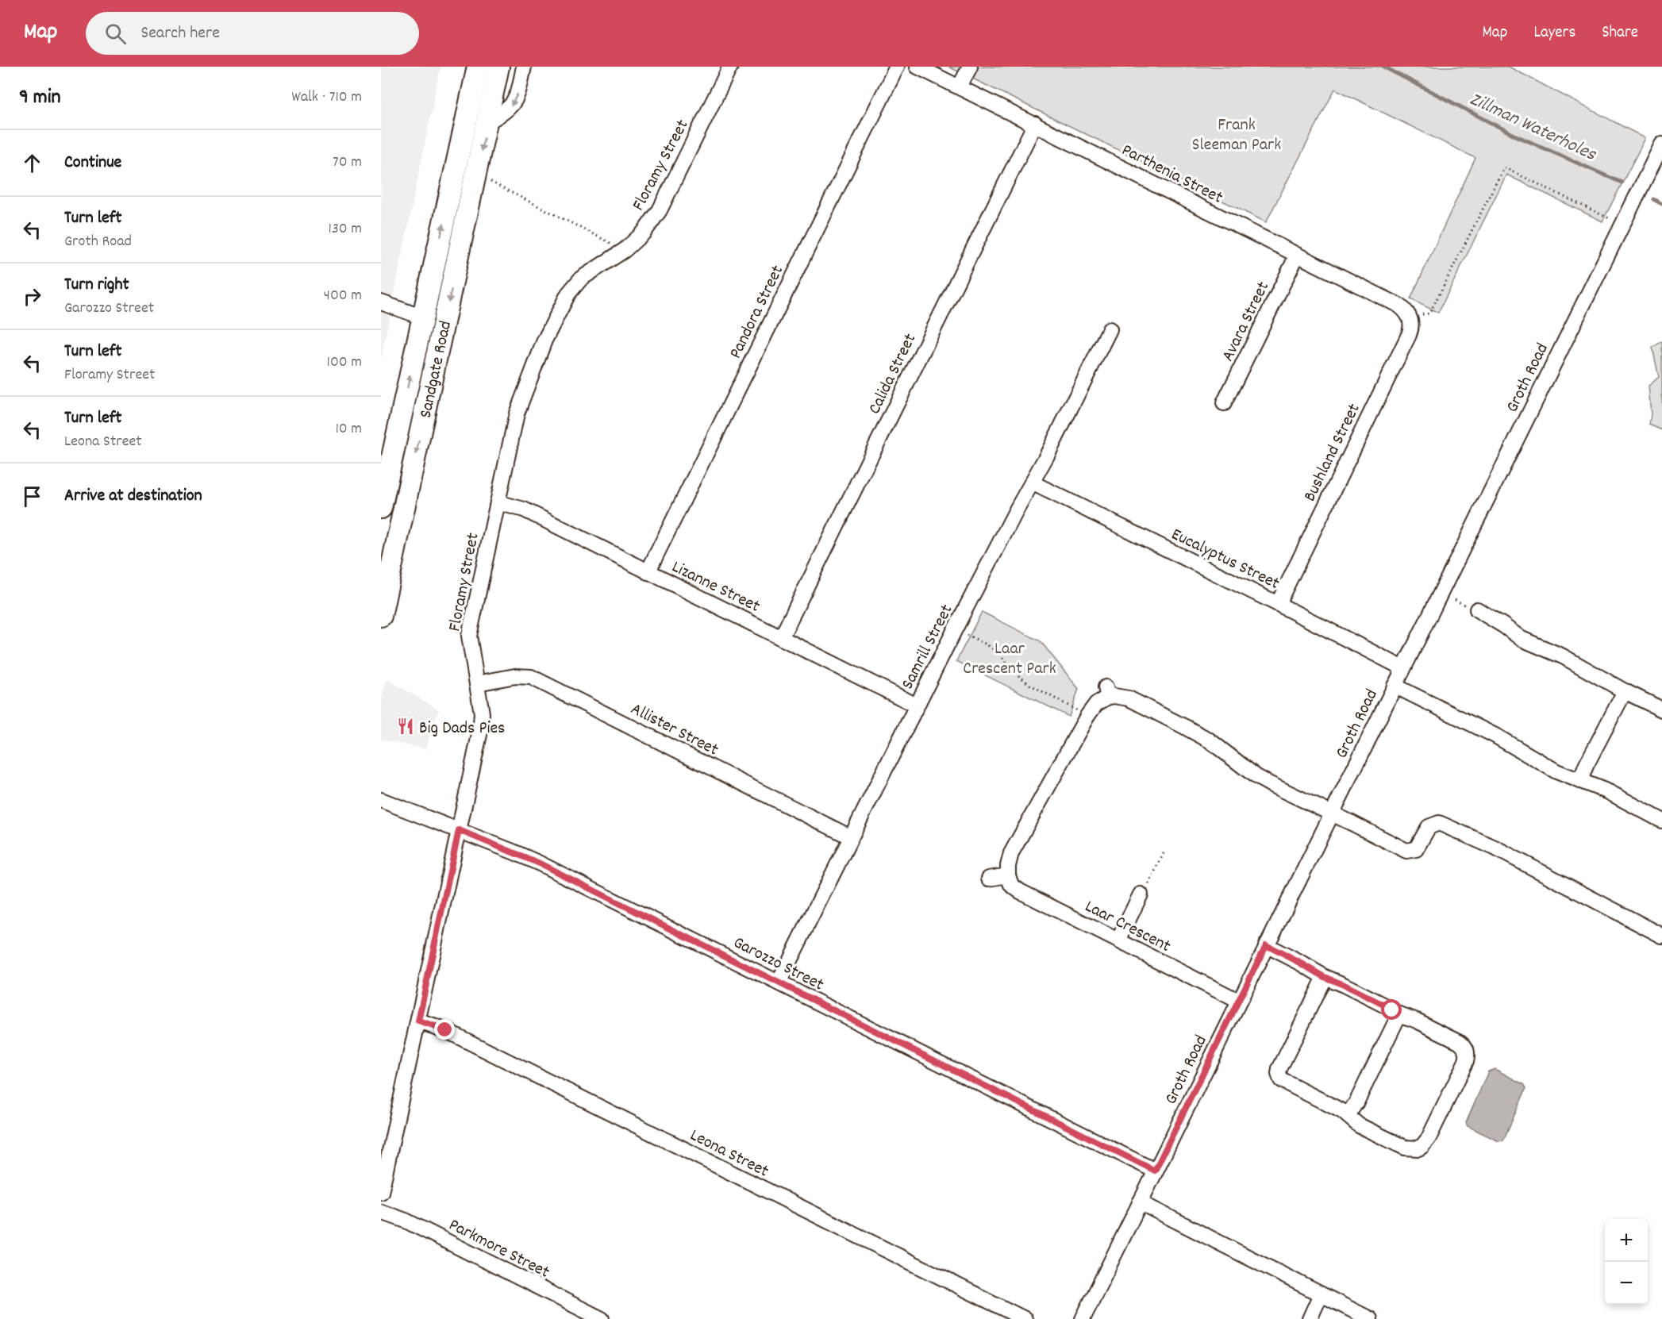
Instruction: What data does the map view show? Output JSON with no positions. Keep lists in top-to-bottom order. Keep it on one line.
{"streets":{"highway":["Sandgate Road"],"street":["Floramy Street","Parthenia Street","Pandora Street","Avara Street","Calida Street","Groth Road","Bushland Street","Eucalyptus Street","Lizanne Street","Samrill Street","Allister Street","Laar Crescent","Garozzo Street","Leona Street","Parkmore Street"]},"crossings":[["Floramy Street","Lizanne Street"],["Floramy Street","Allister Street"],["Floramy Street","Garozzo Street"],["Floramy Street","Leona Street"],["Parthenia Street","Avara Street"],["Parthenia Street","Calida Street"],["Parthenia Street","Bushland Street"],["Pandora Street","Lizanne Street"],["Calida Street","Lizanne Street"],["Groth Road","Eucalyptus Street"],["Groth Road","Laar Crescent"],["Groth Road","Garozzo Street"],["Bushland Street","Eucalyptus Street"],["Eucalyptus Street","Samrill Street"],["Lizanne Street","Samrill Street"],["Samrill Street","Allister Street"],["Samrill Street","Garozzo Street"]],"water":["Zillman Waterholes"],"parks":["Frank Sleeman Park","Laar Crescent Park"],"places":{"restaurant":["Big Dads Pies"]},"page":{"header":"Map","search":"Search here","nav":["Map","Layers","Share"],"heading":["9 min","Walk · 710 m"],"list":[["Continue","70 m"],["Turn left","Groth Road","130 m"],["Turn right","Garozzo Street","400 m"],["Turn left","Floramy Street","100 m"],["Turn left","Leona Street","10 m"],"Arrive at destination"],"map_buttons":["+","−"]}}
